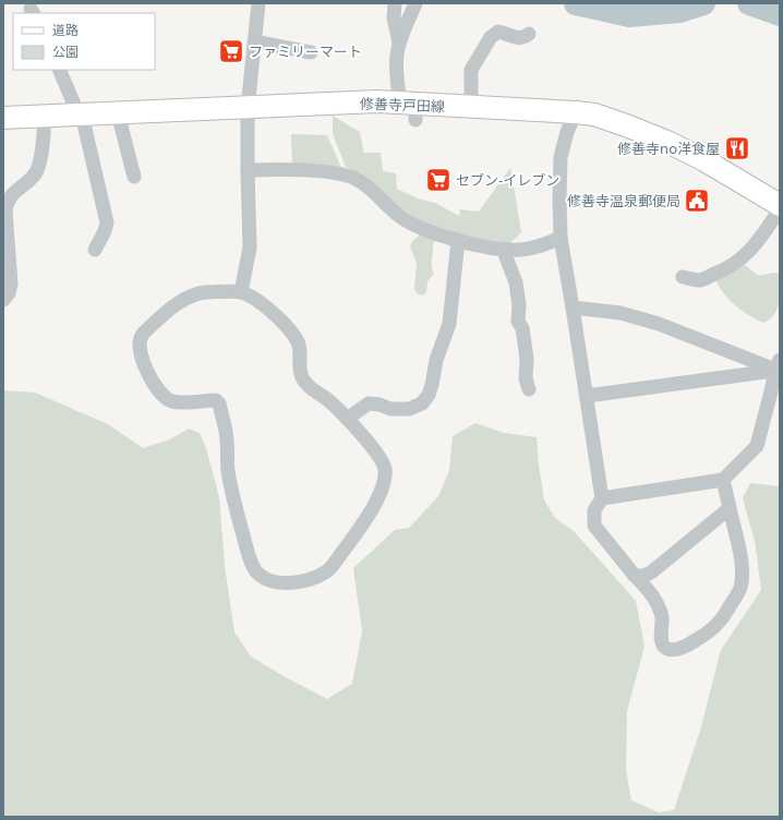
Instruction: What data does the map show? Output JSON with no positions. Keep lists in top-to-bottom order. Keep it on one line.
{"streets":{"main road":["修善寺戸田線"]},"places":{"supermarket":["ファミリーマート","セブン-イレブン"],"restaurant":["修善寺no洋食屋"],"public building":["修善寺温泉郵便局"]},"legend":["道路","公園"]}
